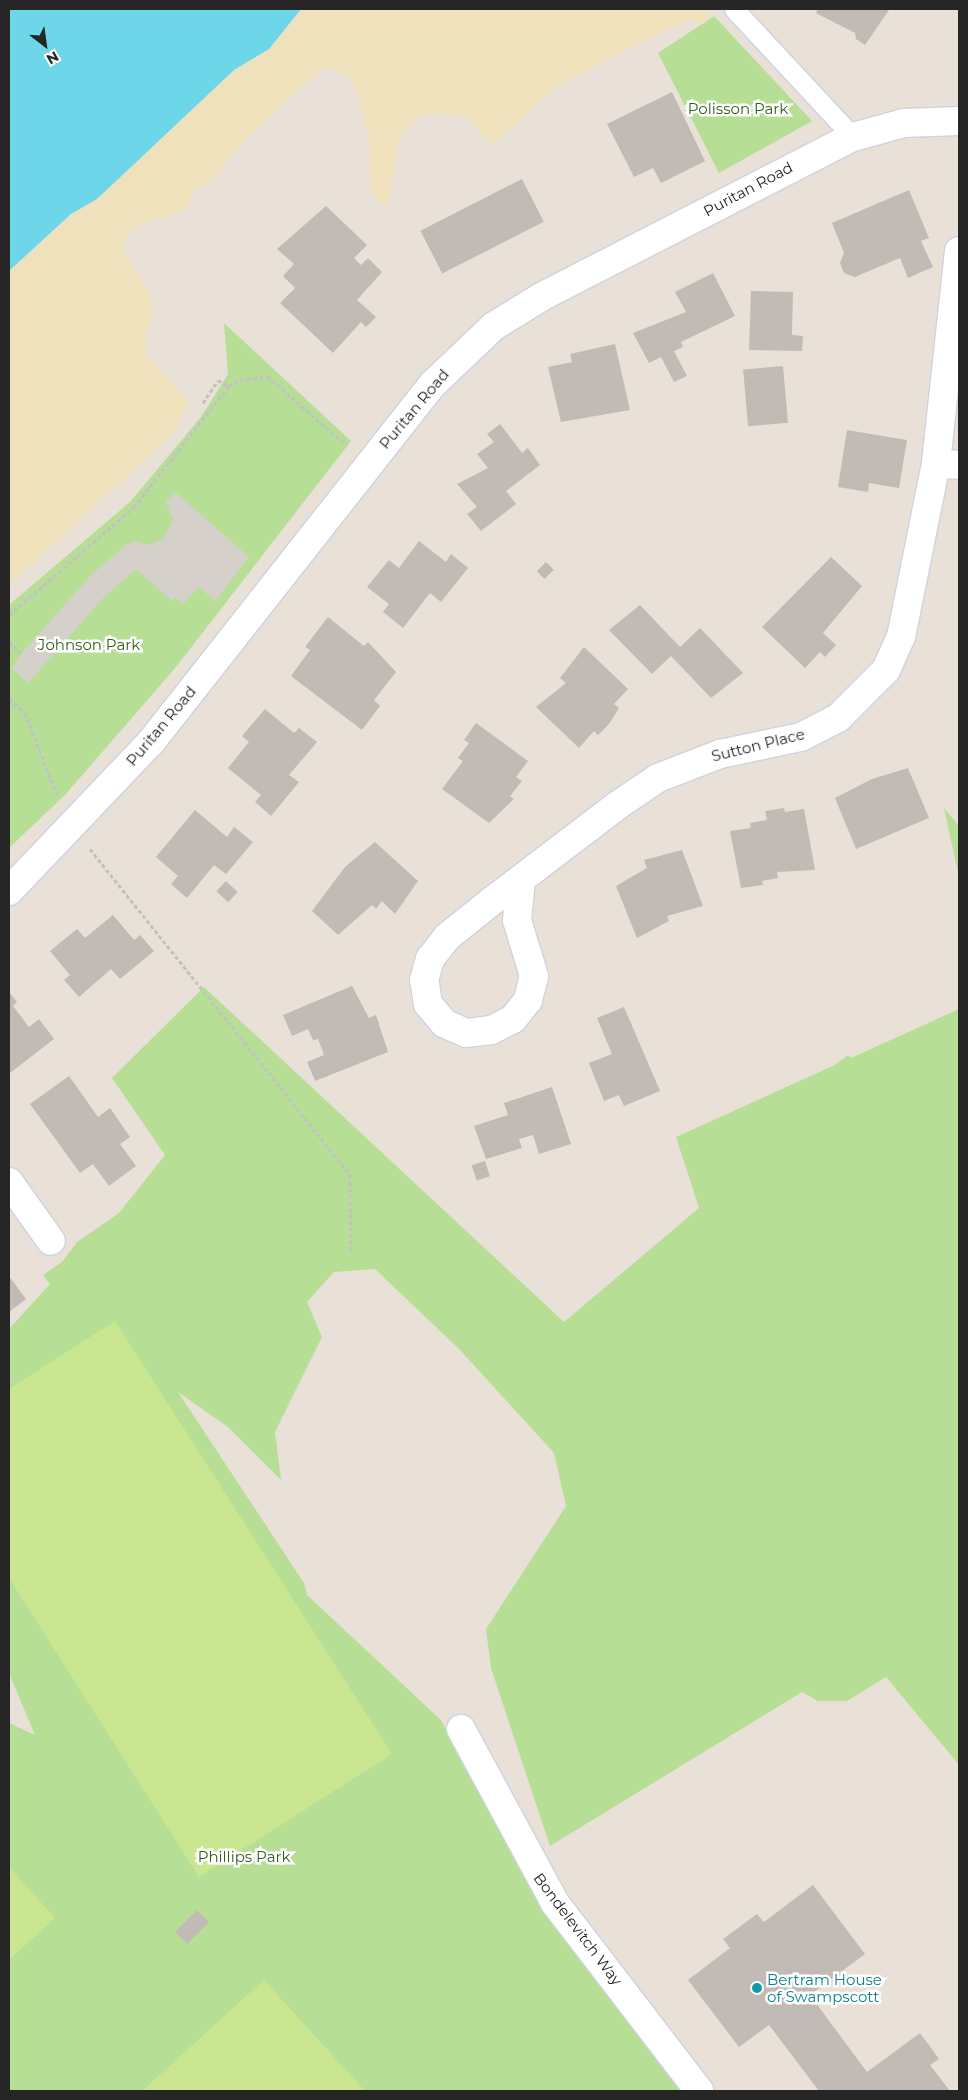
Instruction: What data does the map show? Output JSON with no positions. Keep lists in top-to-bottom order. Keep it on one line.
{"streets":{"street":["Puritan Road","Sutton Place","Bondelevitch Way"]},"parks":["Polisson Park","Johnson Park","Phillips Park"],"places":["Bertram House of Swampscott"],"north":"bottom right"}
